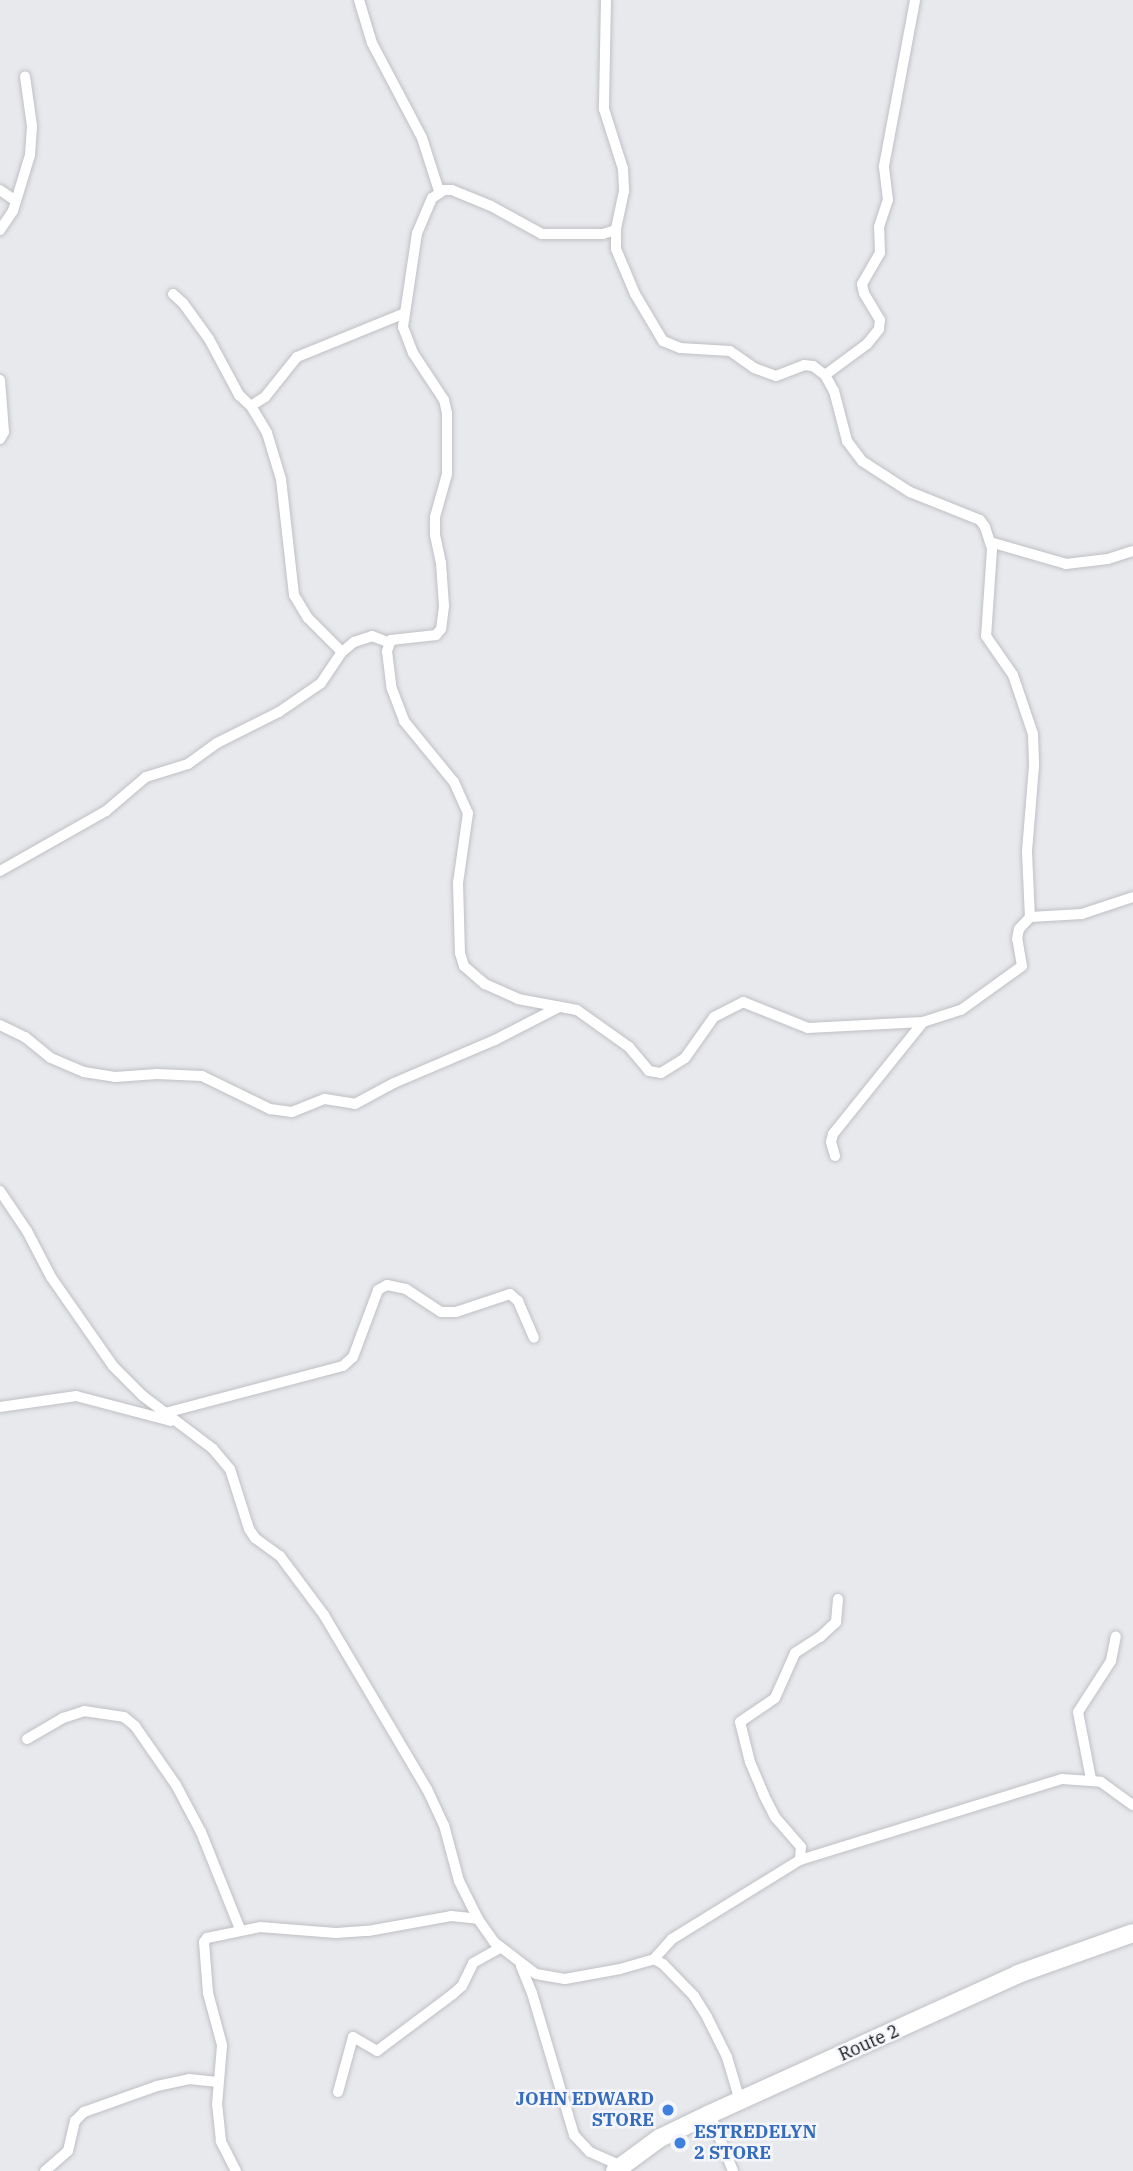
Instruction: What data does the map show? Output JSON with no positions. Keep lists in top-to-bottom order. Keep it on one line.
{"streets":{"highway":["Route 2"]},"places":["JOHN EDWARD STORE","ESTREDELYN 2 STORE"]}
